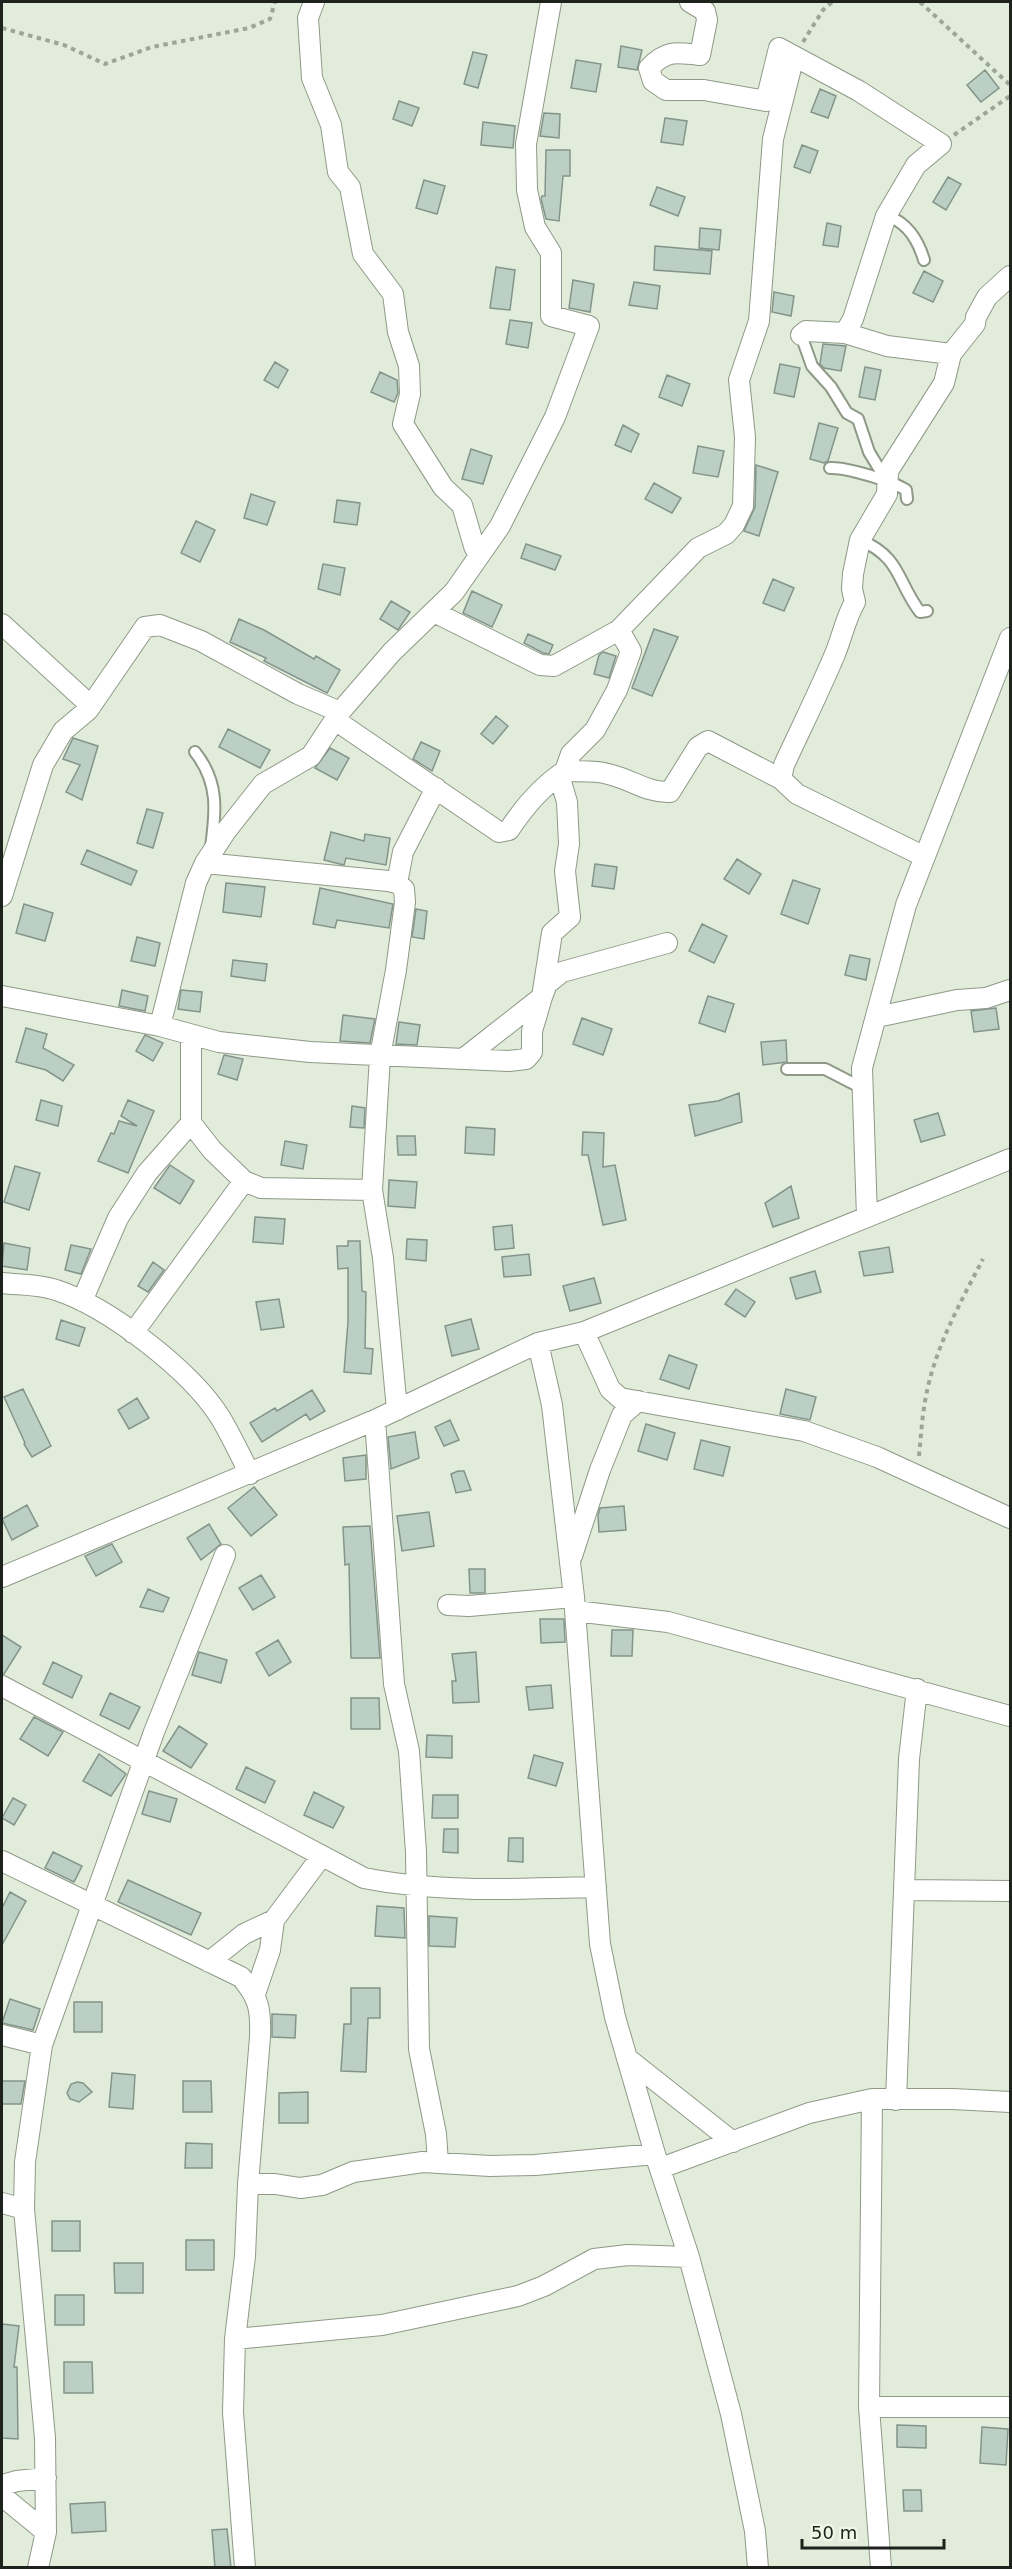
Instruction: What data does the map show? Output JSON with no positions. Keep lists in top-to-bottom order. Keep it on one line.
{"scale_bar":"50 m"}
